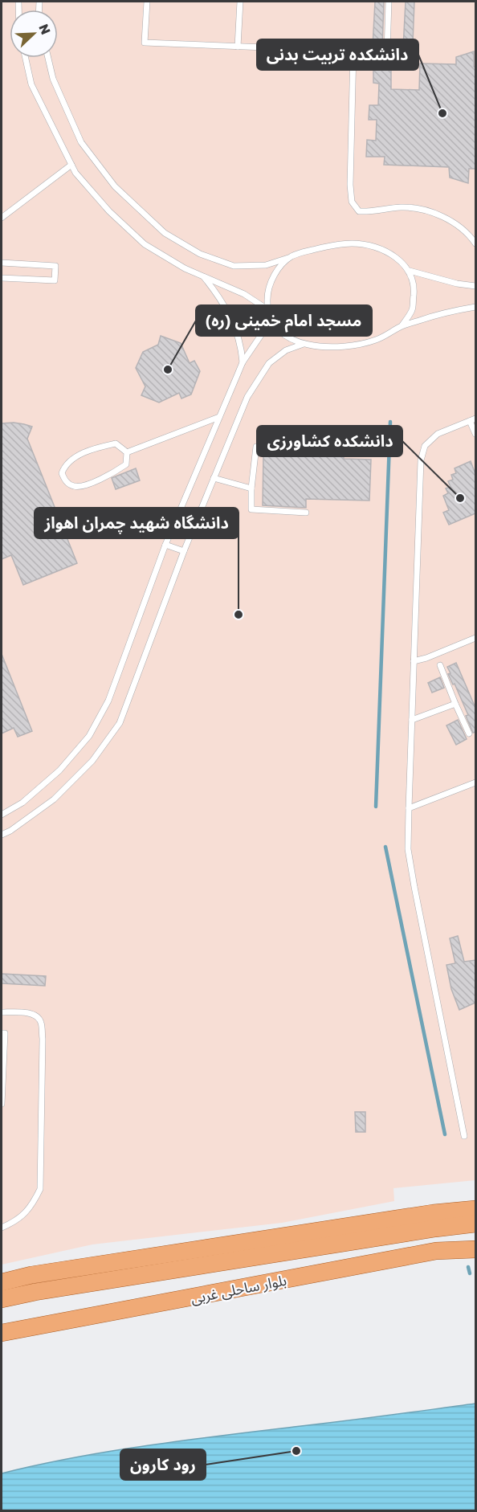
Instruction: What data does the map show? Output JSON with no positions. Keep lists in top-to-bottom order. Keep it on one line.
{"streets":{"main road":["بلوار ساحلی غربی"]},"places":["دانشکده تربیت بدنی","مسجد امام خمینی (ره)","دانشکده کشاورزی","دانشگاه شهید چمران اهواز","رود کارون"],"north":"top right"}
